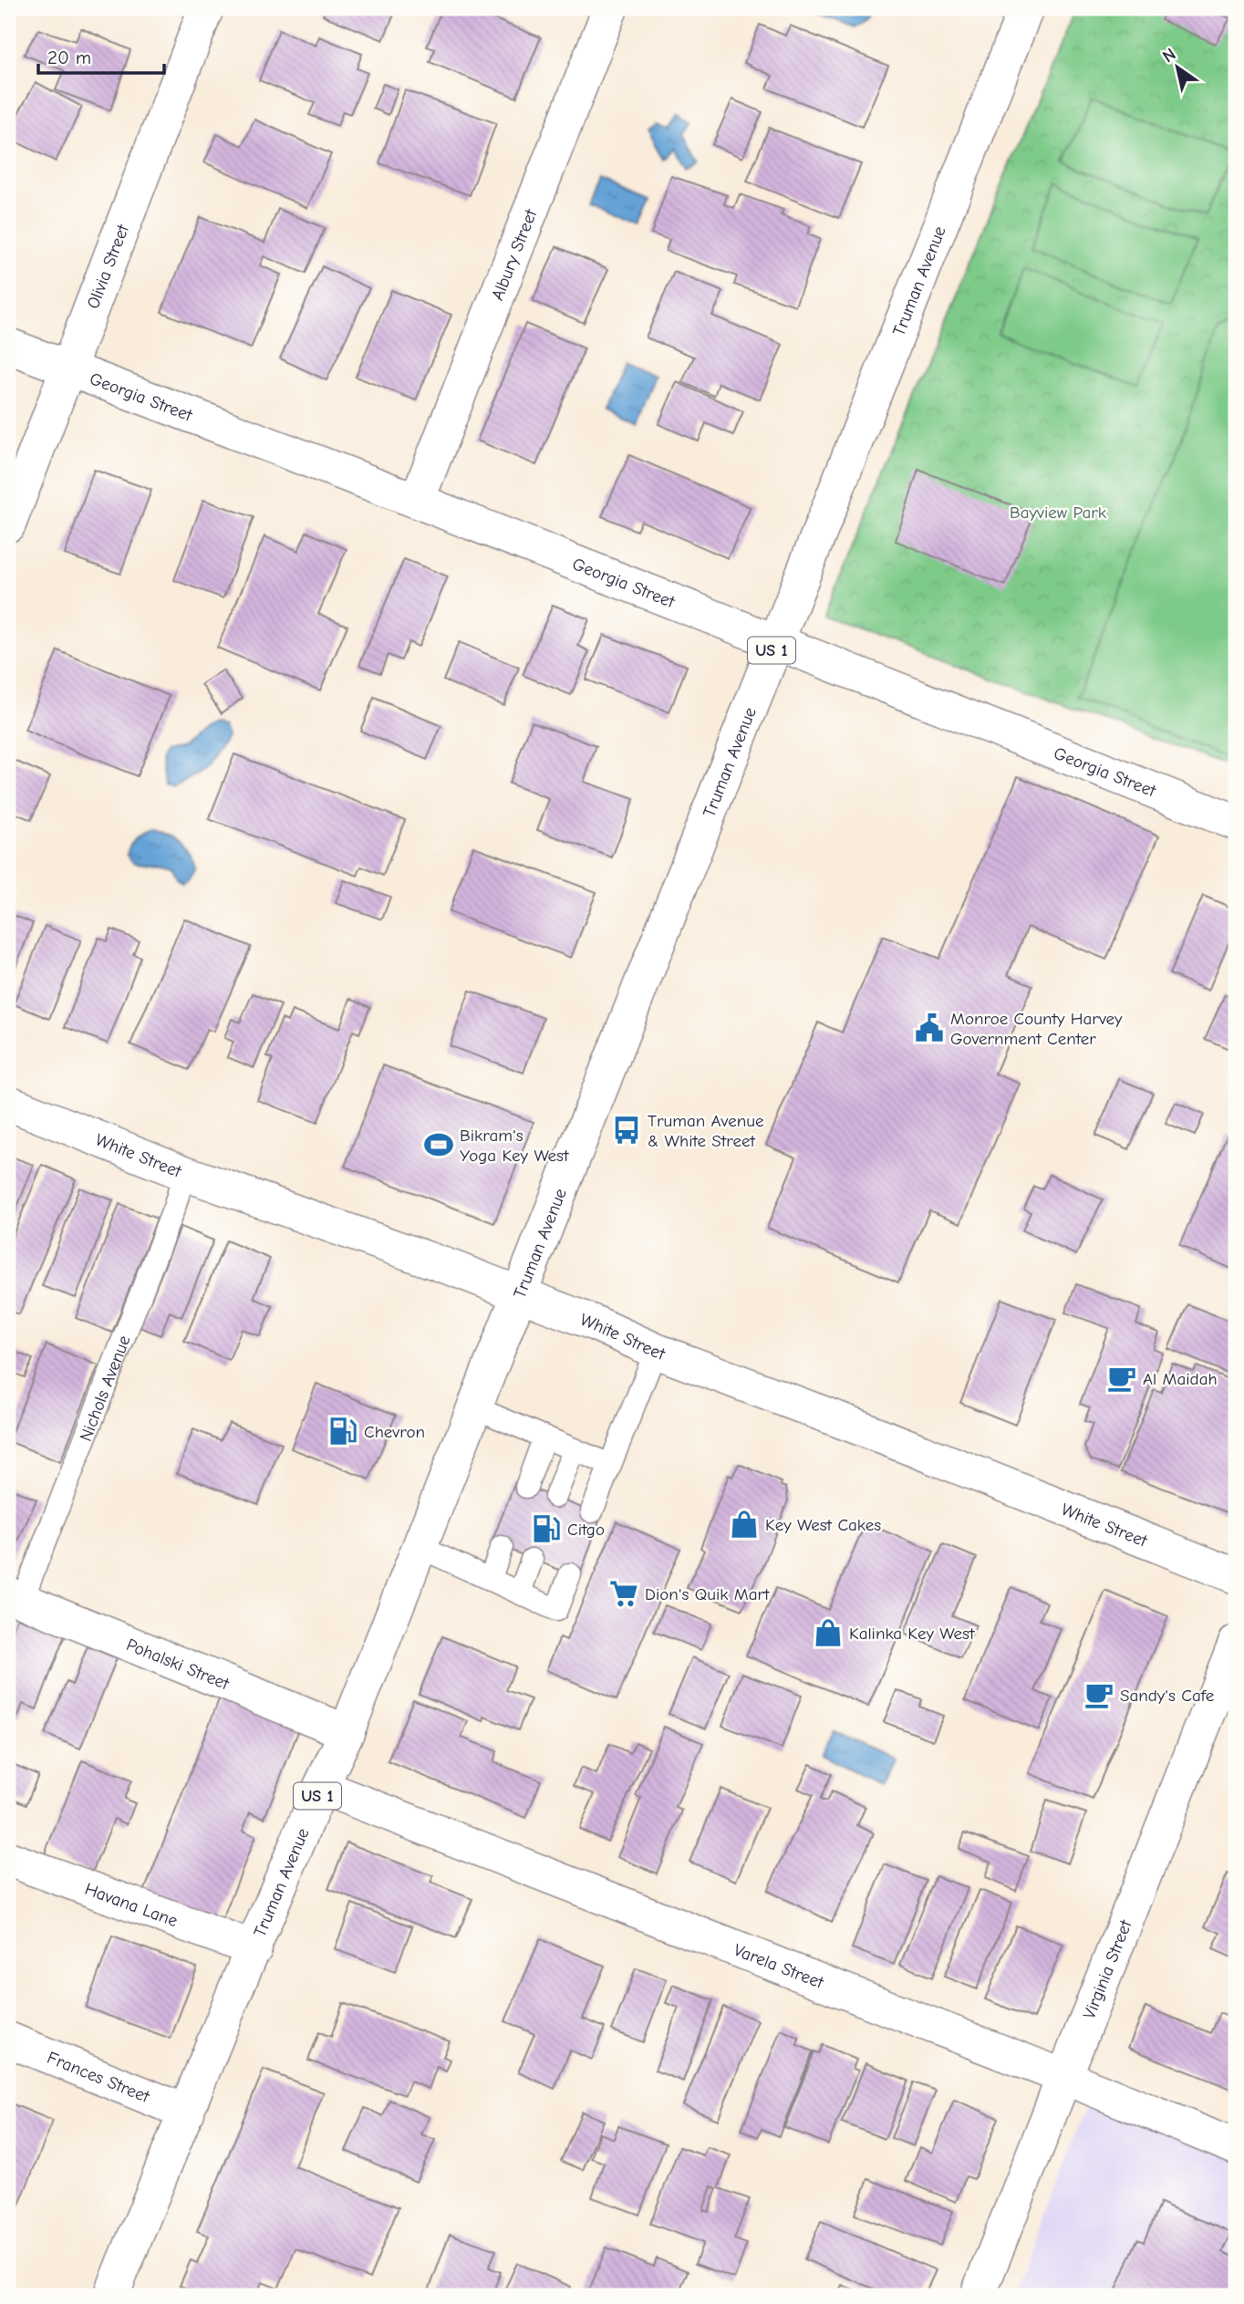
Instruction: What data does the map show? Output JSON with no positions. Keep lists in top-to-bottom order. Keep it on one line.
{"streets":{"street":["Albury Street","Olivia Street","Truman Avenue","Georgia Street","US 1","White Street","Pohalski Street","Havana Lane","Varela Street","Virginia Street","Frances Street"],"lane":["Nichols Avenue"]},"crossings":[["Albury Street","Georgia Street"],["Olivia Street","Georgia Street"],["Truman Avenue","Georgia Street"],["Truman Avenue","White Street"],["Truman Avenue","Pohalski Street"],["Truman Avenue","Havana Lane"],["Truman Avenue","Varela Street"],["Truman Avenue","Frances Street"],["White Street","Nichols Avenue"],["Nichols Avenue","Pohalski Street"],["Varela Street","Virginia Street"]],"parks":["Bayview Park"],"places":{"public building":["Monroe County Harvey Government Center"],"bus stop":["Truman Avenue & White Street"],"sports":["Bikram's Yoga Key West"],"cafe":["Al Maidah","Sandy's Cafe"],"fuel station":["Chevron","Citgo"],"shop":["Key West Cakes","Kalinka Key West"],"supermarket":["Dion's Quik Mart"]},"scale_bar":"20 m","north":"top left"}
